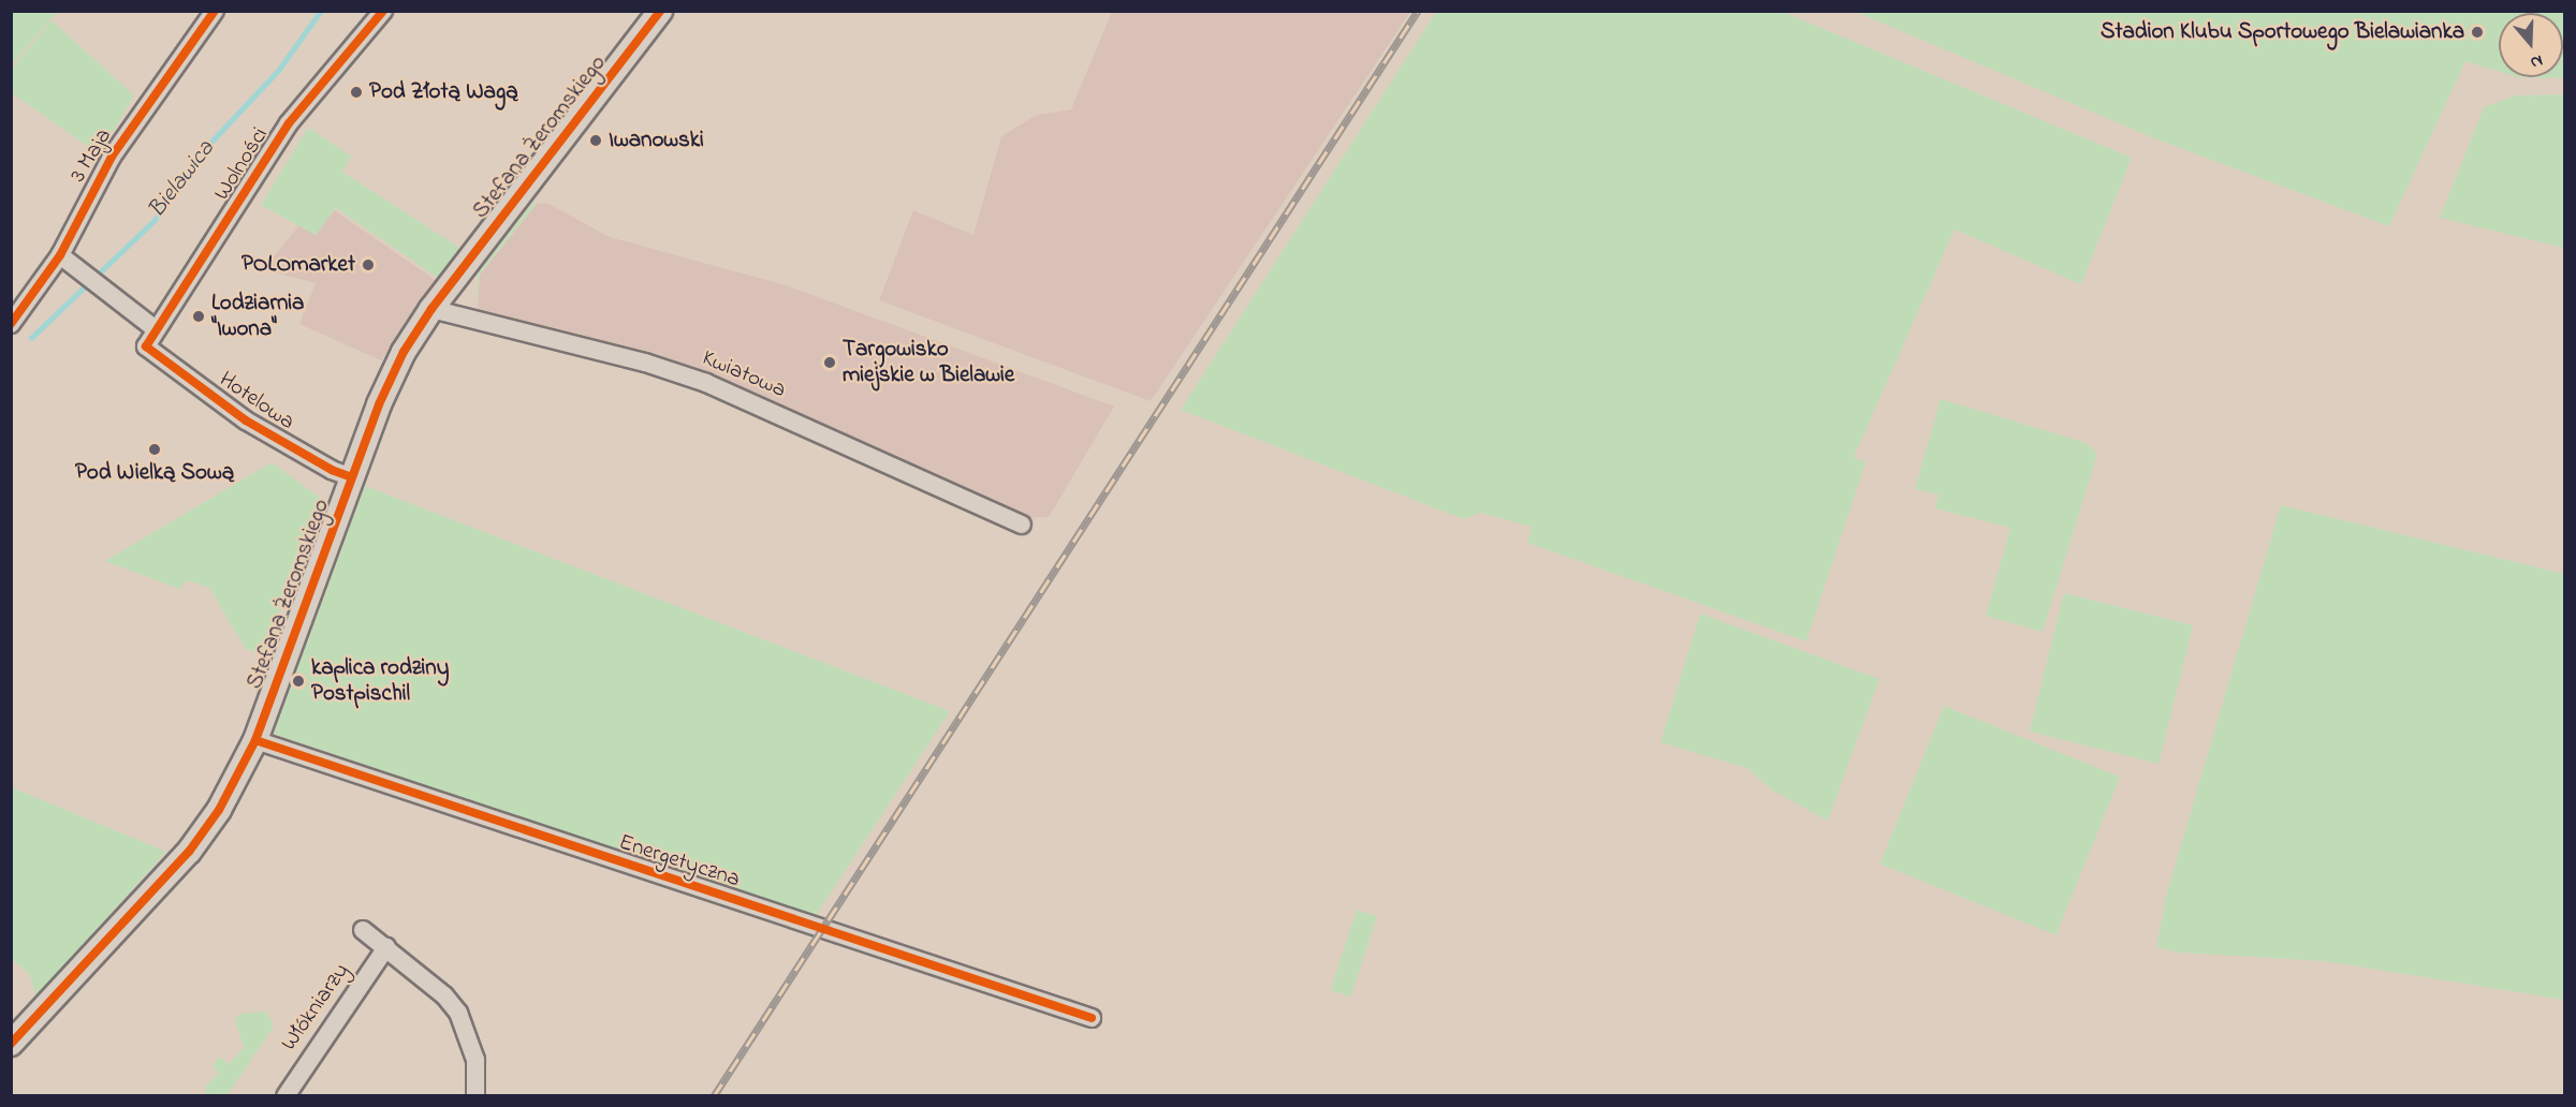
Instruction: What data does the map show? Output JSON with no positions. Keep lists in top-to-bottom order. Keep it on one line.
{"streets":{"street":["Stefana Żeromskiego","3 Maja","Wolności","Kwiatowa","Hotelowa","Energetyczna","Włókniarzy"]},"crossings":[["Stefana Żeromskiego","Kwiatowa"],["Stefana Żeromskiego","Hotelowa"],["Stefana Żeromskiego","Energetyczna"],["Wolności","Hotelowa"]],"water":["Bielawica"],"places":["Stadion Klubu Sportowego Bielawianka","Pod Złotą Wagą","Iwanowski","POLOmarket","Lodziarnia \"Iwona\"","Targowisko miejskie w Bielawie","Pod Wielką Sową","kaplica rodziny Postpischil"],"north":"bottom"}
